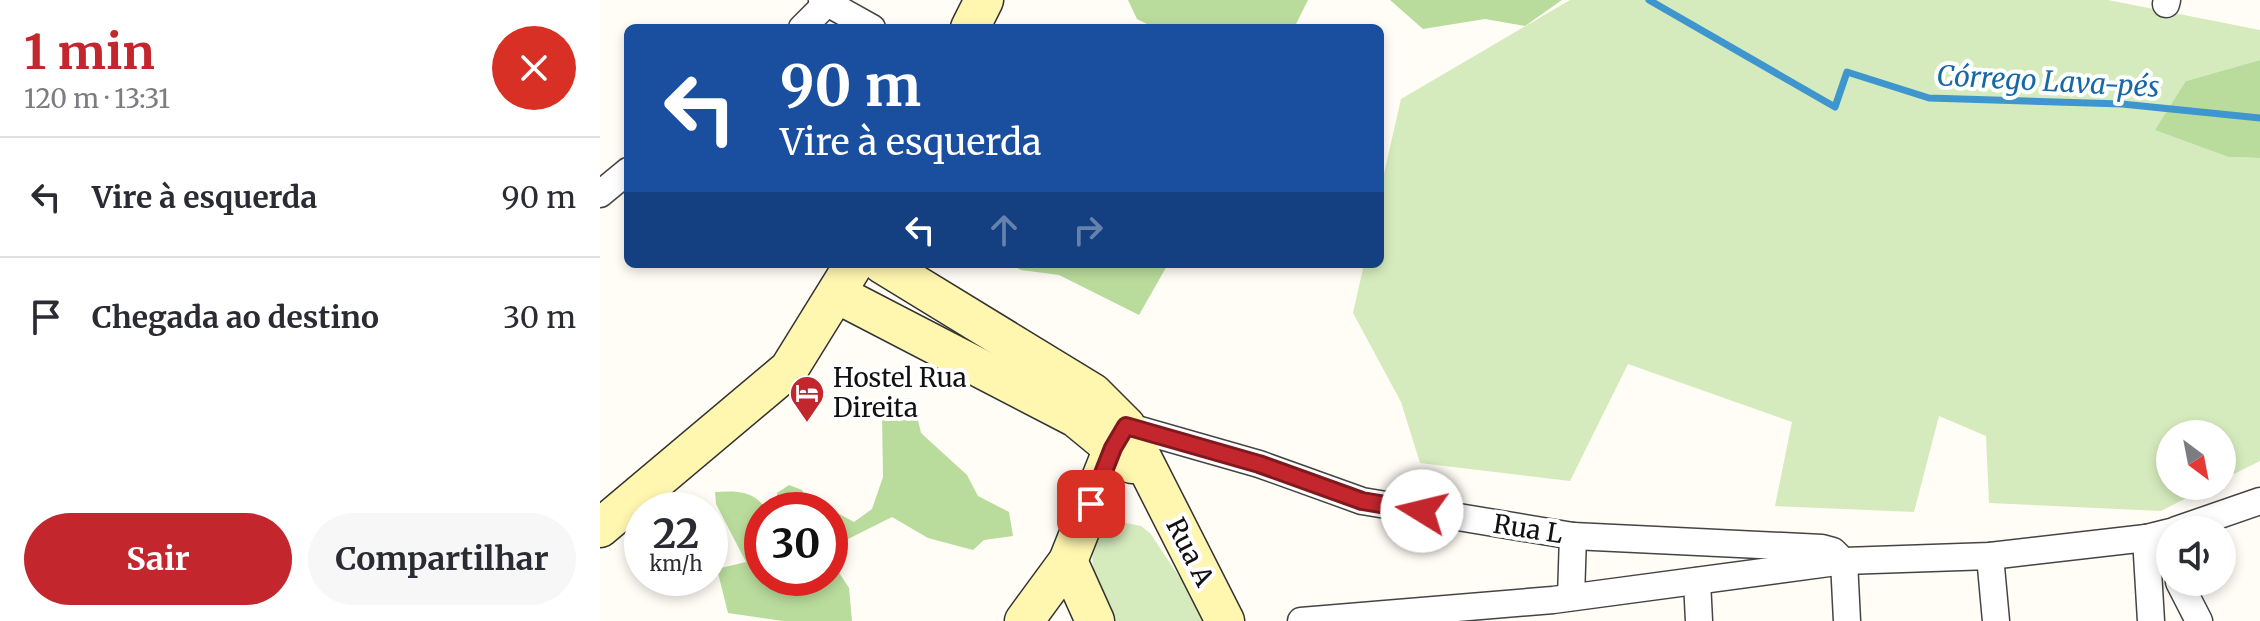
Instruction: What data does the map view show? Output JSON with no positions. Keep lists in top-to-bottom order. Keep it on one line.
{"streets":{"main road":["Rua A"],"street":["Rua L"]},"crossings":[["Rua L","Rua A"]],"water":["Córrego Lava-pés"],"places":{"hotel":["Hostel Rua Direita"]},"north":"bottom right","page":{"heading":["1 min","120 m · 13:31"],"turn":["90 m","Vire à esquerda"],"list":[{"name":"Vire à esquerda","value":"90 m"},{"name":"Chegada ao destino","value":"30 m"}],"speed":"22 km/h","limit":"30","buttons":["Sair","Compartilhar"]}}
